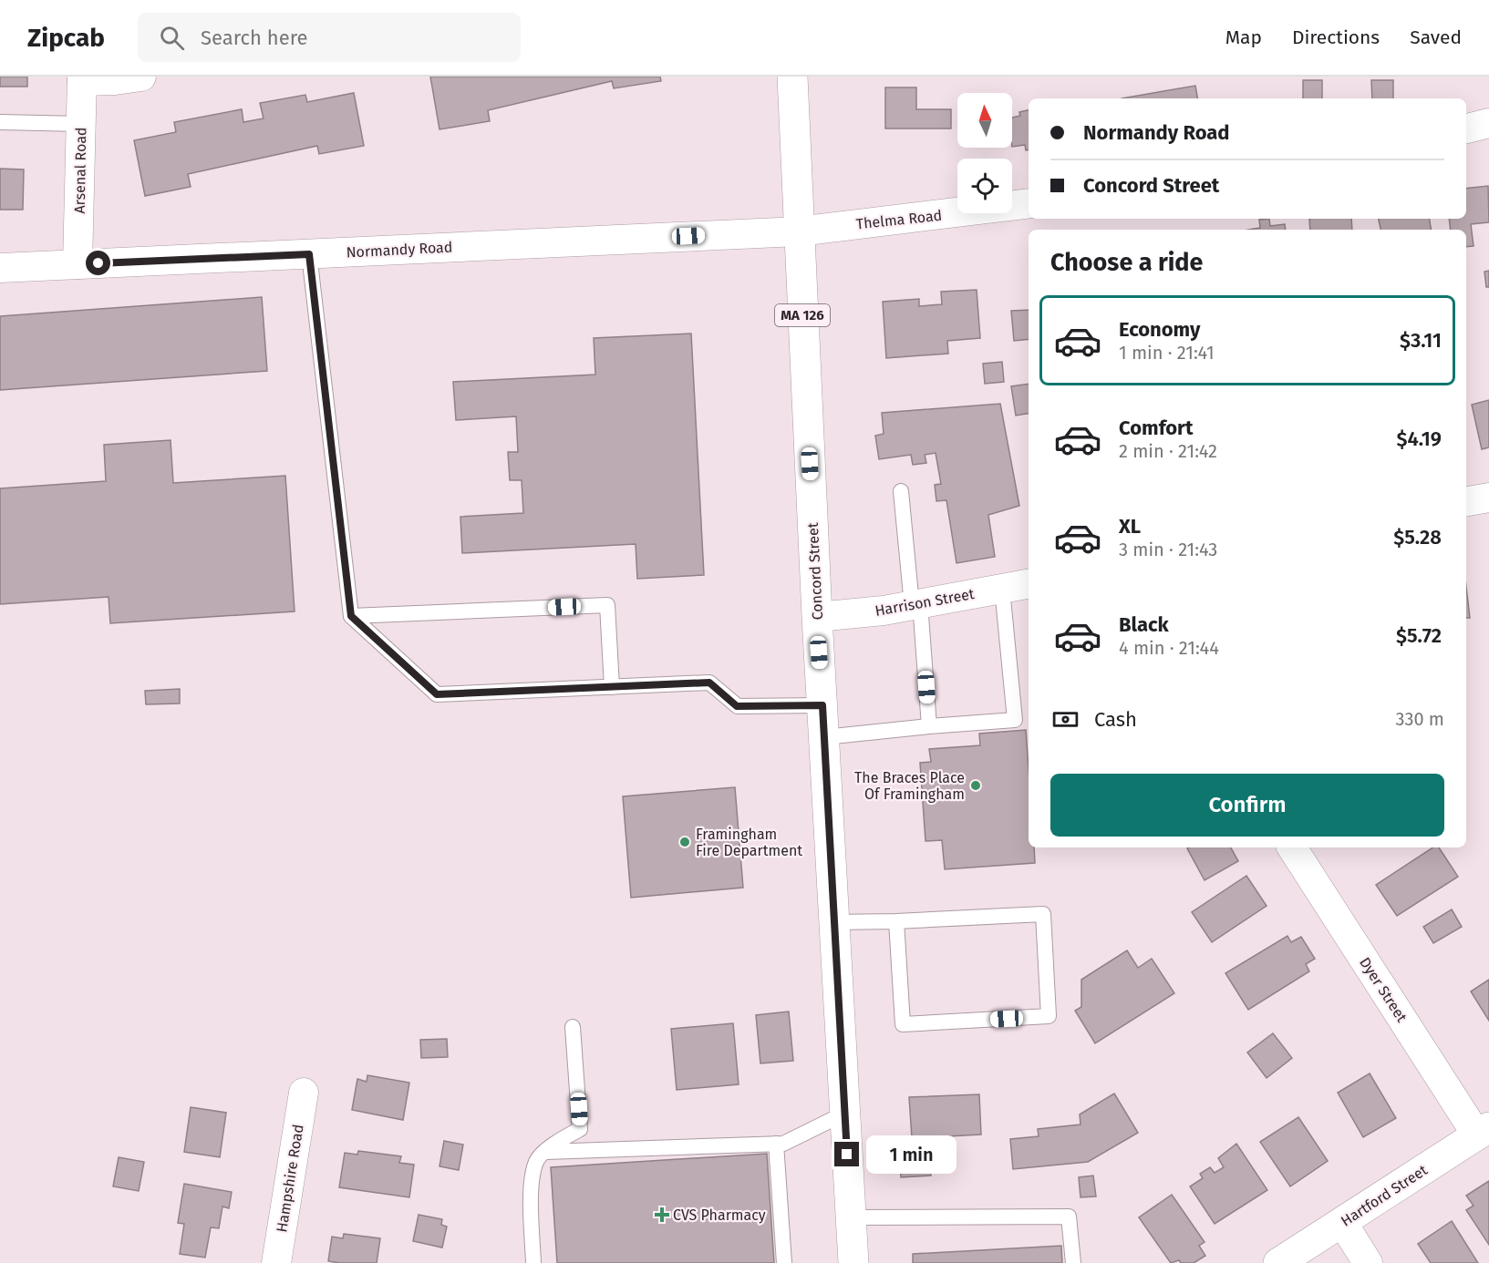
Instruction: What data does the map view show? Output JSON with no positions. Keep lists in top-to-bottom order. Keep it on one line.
{"streets":{"main road":["MA 126","Concord Street","Hartford Street"],"street":["Arsenal Road","Thelma Road","Normandy Road","Harrison Street","Dyer Street","Hampshire Road"]},"crossings":[["Arsenal Road","Normandy Road"],["Thelma Road","Normandy Road"],["Thelma Road","Concord Street"],["Normandy Road","Concord Street"],["Concord Street","Harrison Street"],["Dyer Street","Hartford Street"]],"places":{"other":["The Braces Place Of Framingham","Framingham Fire Department"],"health":["CVS Pharmacy"]},"north":"top","page":{"header":"Zipcab","search":"Search here","nav":["Map","Directions","Saved"],"banner":["Normandy Road","Concord Street"],"heading":"Choose a ride","list":[{"name":"Economy","note":"1 min · 21:41","value":"$3.11"},{"name":"Comfort","note":"2 min · 21:42","value":"$4.19"},{"name":"XL","note":"3 min · 21:43","value":"$5.28"},{"name":"Black","note":"4 min · 21:44","value":"$5.72"}],"pay":["Cash","330 m"],"buttons":"Confirm","bubble":"1 min"}}
